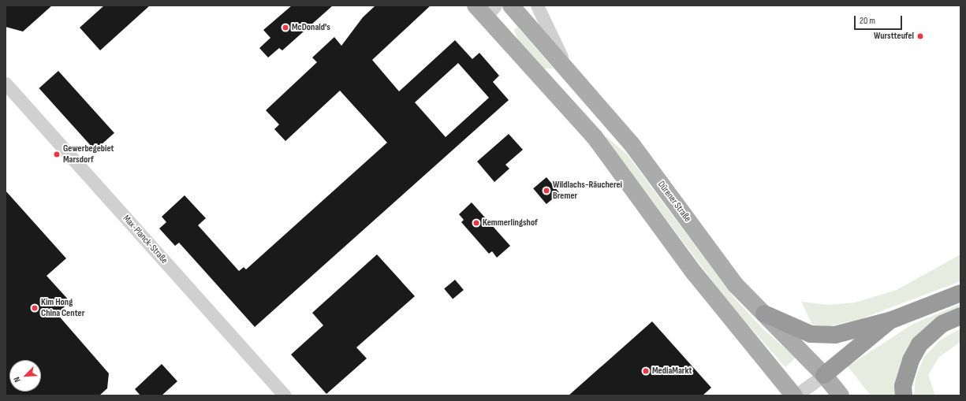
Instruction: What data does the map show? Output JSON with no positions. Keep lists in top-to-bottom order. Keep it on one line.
{"streets":{"main road":["Dürener Straße"],"street":["Max-Planck-Straße"]},"places":["McDonald's","Wurstteufel","Gewerbegebiet Marsdorf","Wildlachs-Räucherei Bremer","Kemmerlingshof","Kim Hong China Center","MediaMarkt"],"scale_bar":"20 m","north":"bottom left"}
